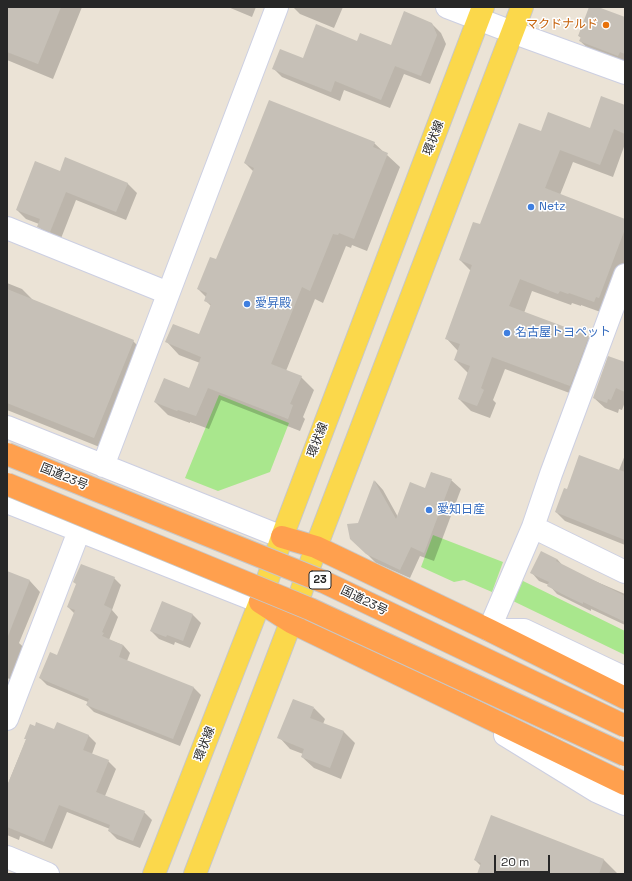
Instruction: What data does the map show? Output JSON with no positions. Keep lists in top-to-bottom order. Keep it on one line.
{"streets":{"highway":["国道23号","23"],"main road":["環状線"]},"places":["マクドナルド","Netz","愛昇殿","名古屋トヨペット","愛知日産"],"scale_bar":"20 m"}
